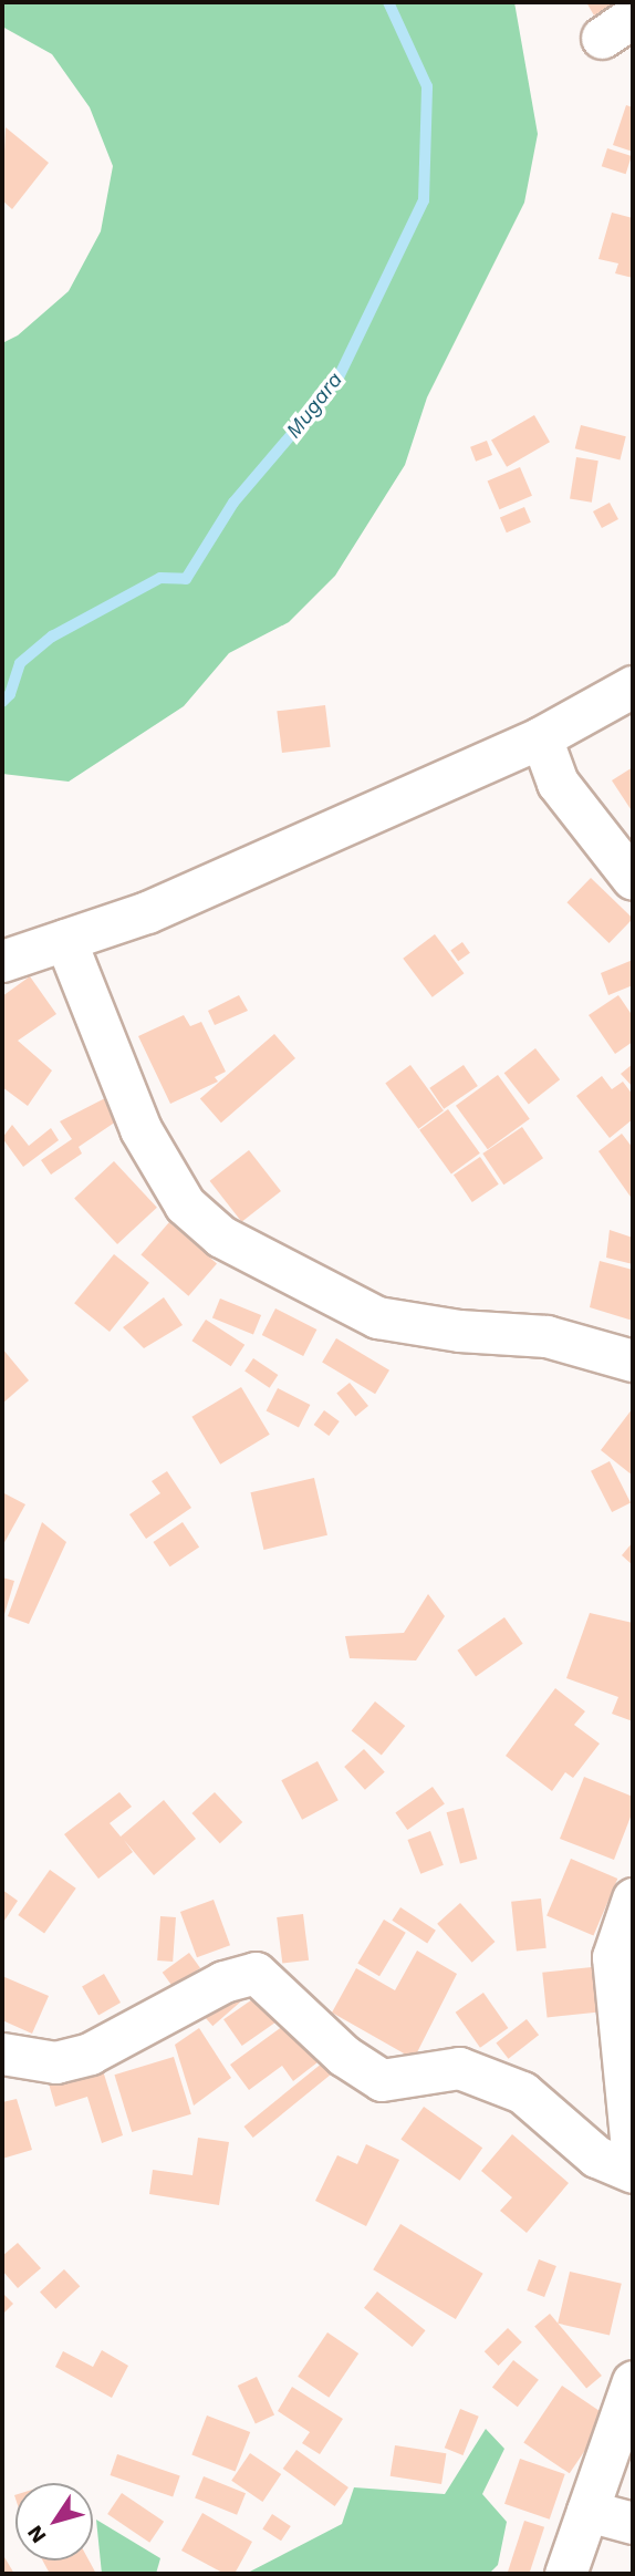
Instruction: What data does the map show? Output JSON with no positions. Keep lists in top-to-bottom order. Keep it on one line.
{"water":["Mugara"],"north":"bottom left"}
